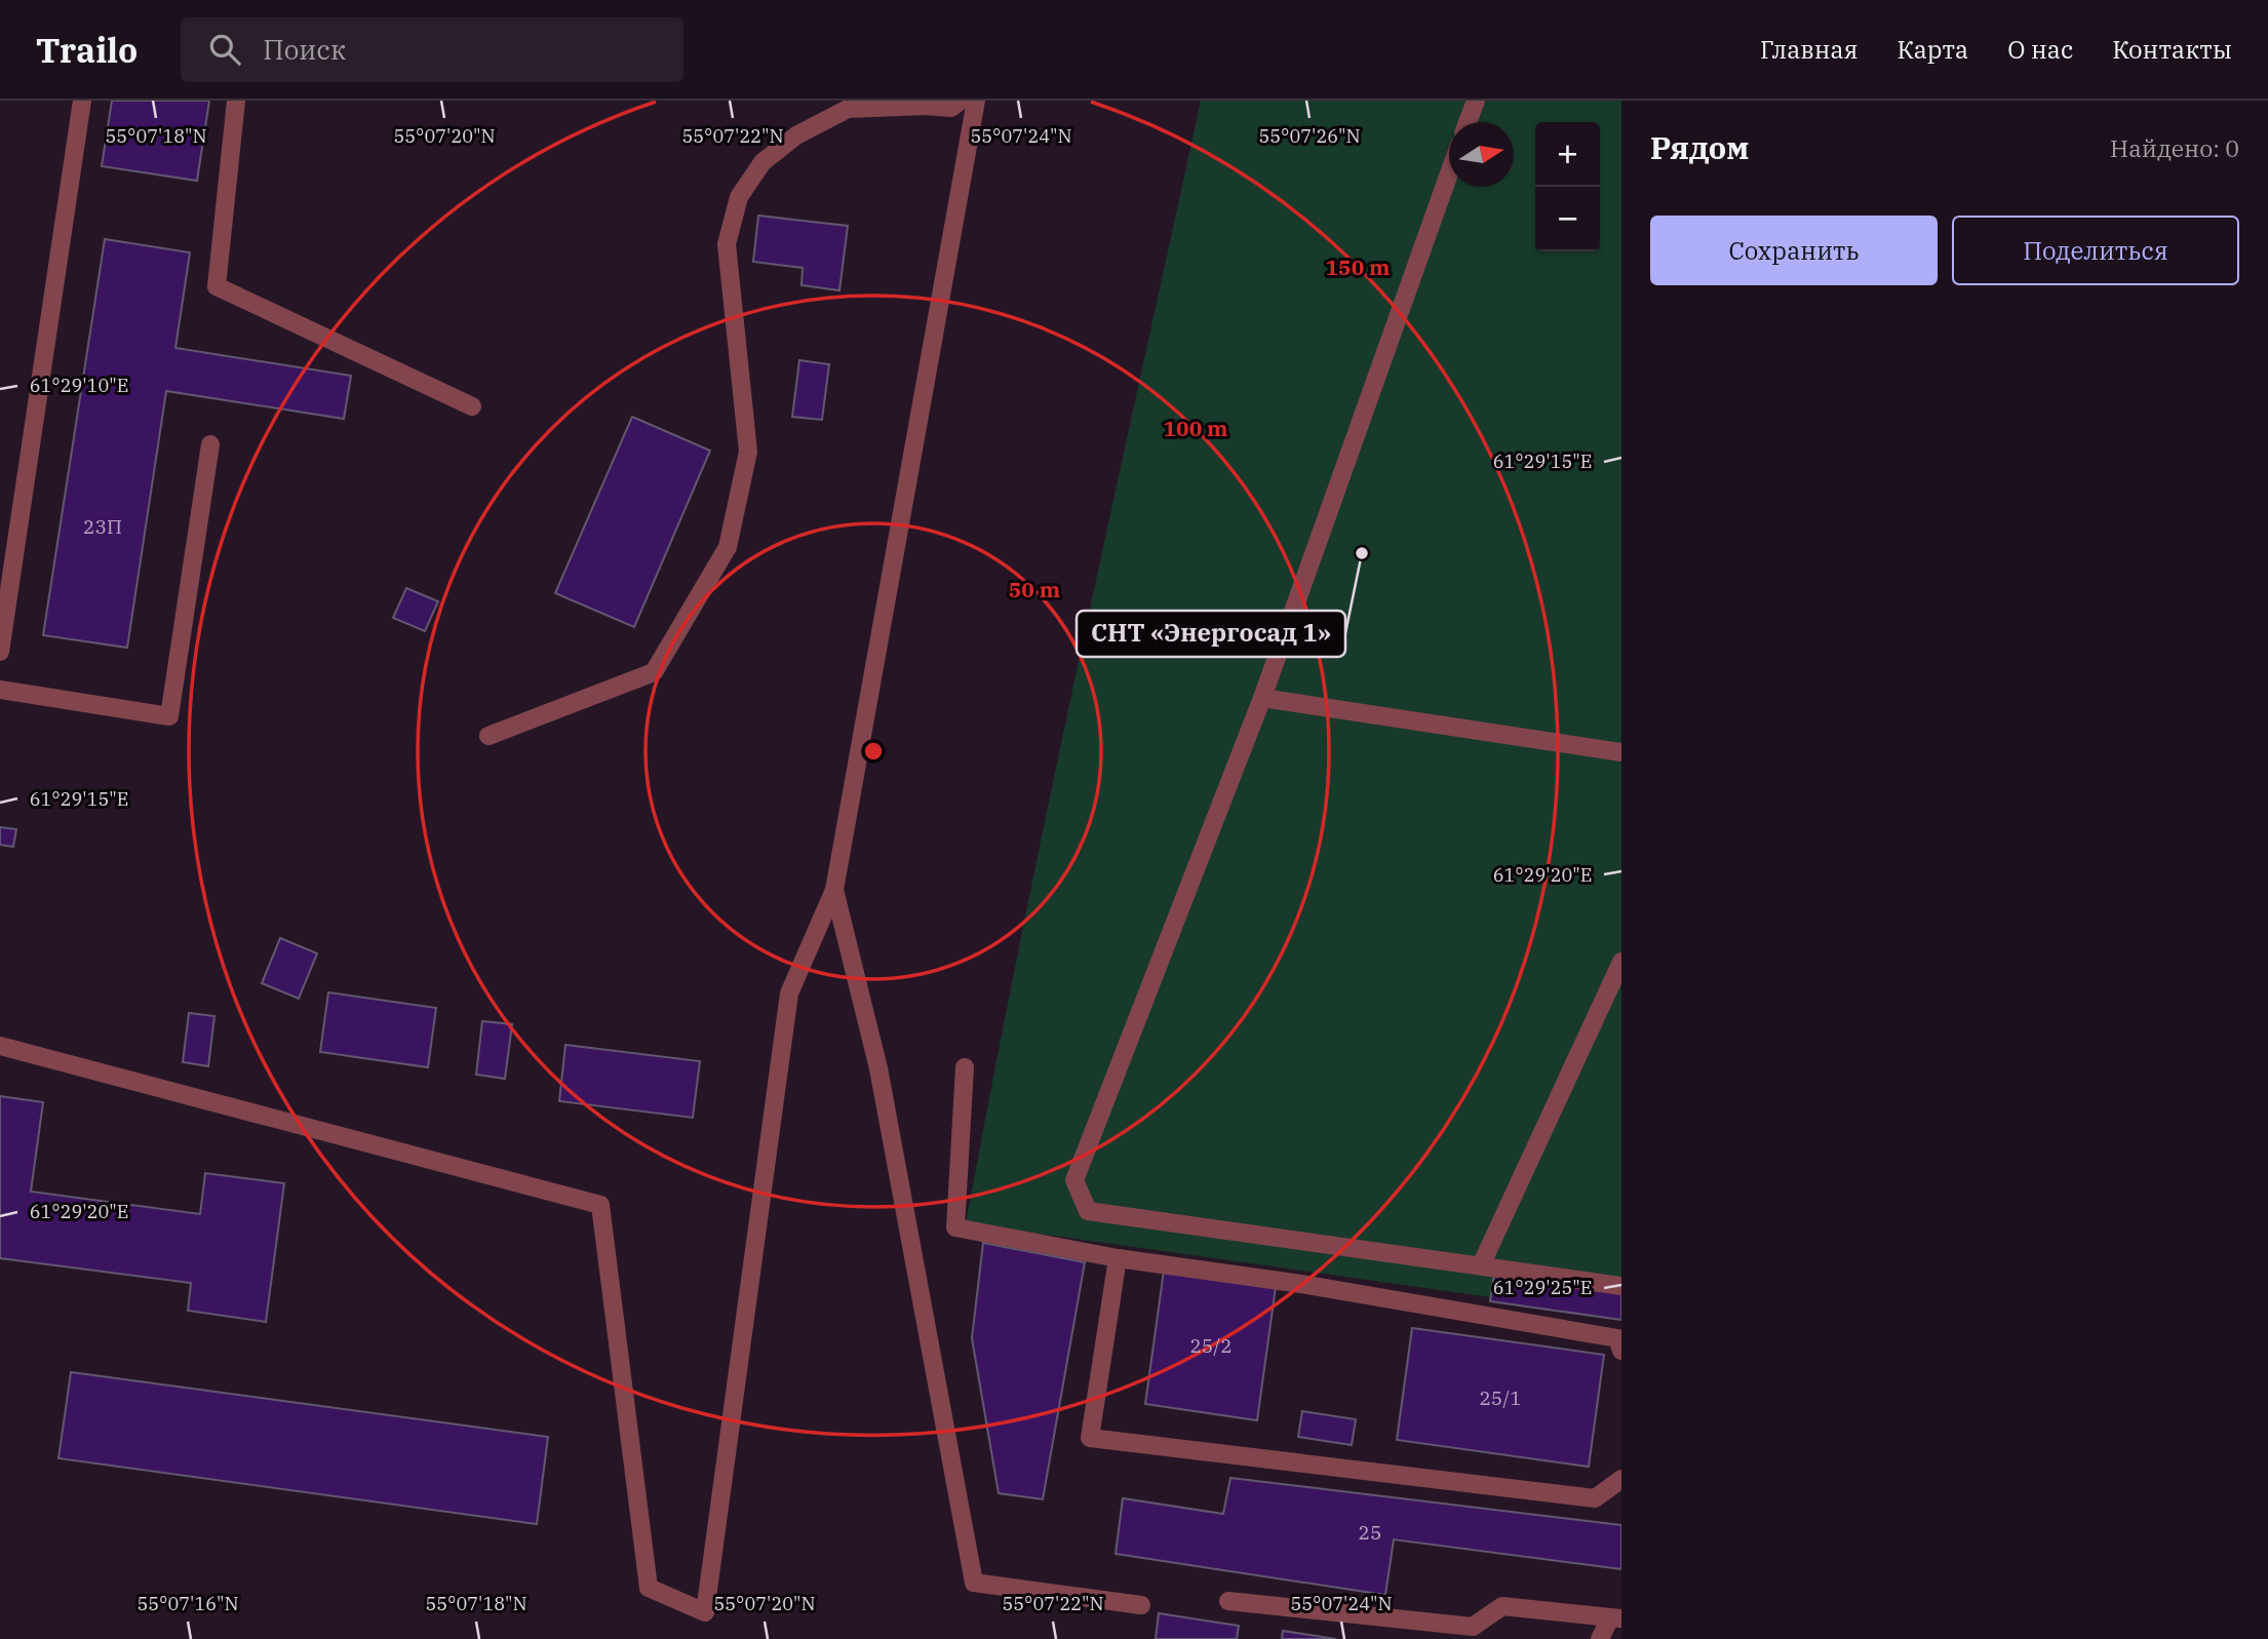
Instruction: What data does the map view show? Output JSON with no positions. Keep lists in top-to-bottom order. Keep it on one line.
{"places":["СНТ «Энергосад 1»"],"house_numbers":["23П","25/2","25/1","25"],"north":"right","page":{"header":"Trailo","search":"Поиск","nav":["Главная","Карта","О нас","Контакты"],"heading":["Рядом","Найдено: 0"],"map_buttons":["+","−"],"buttons":["Сохранить","Поделиться"]},"coordinates":["55°07'18\"N","55°07'20\"N","55°07'22\"N","55°07'24\"N","55°07'26\"N","61°29'10\"E","61°29'15\"E","61°29'20\"E","61°29'25\"E","55°07'16\"N"],"rings":["150 m","100 m","50 m"]}
